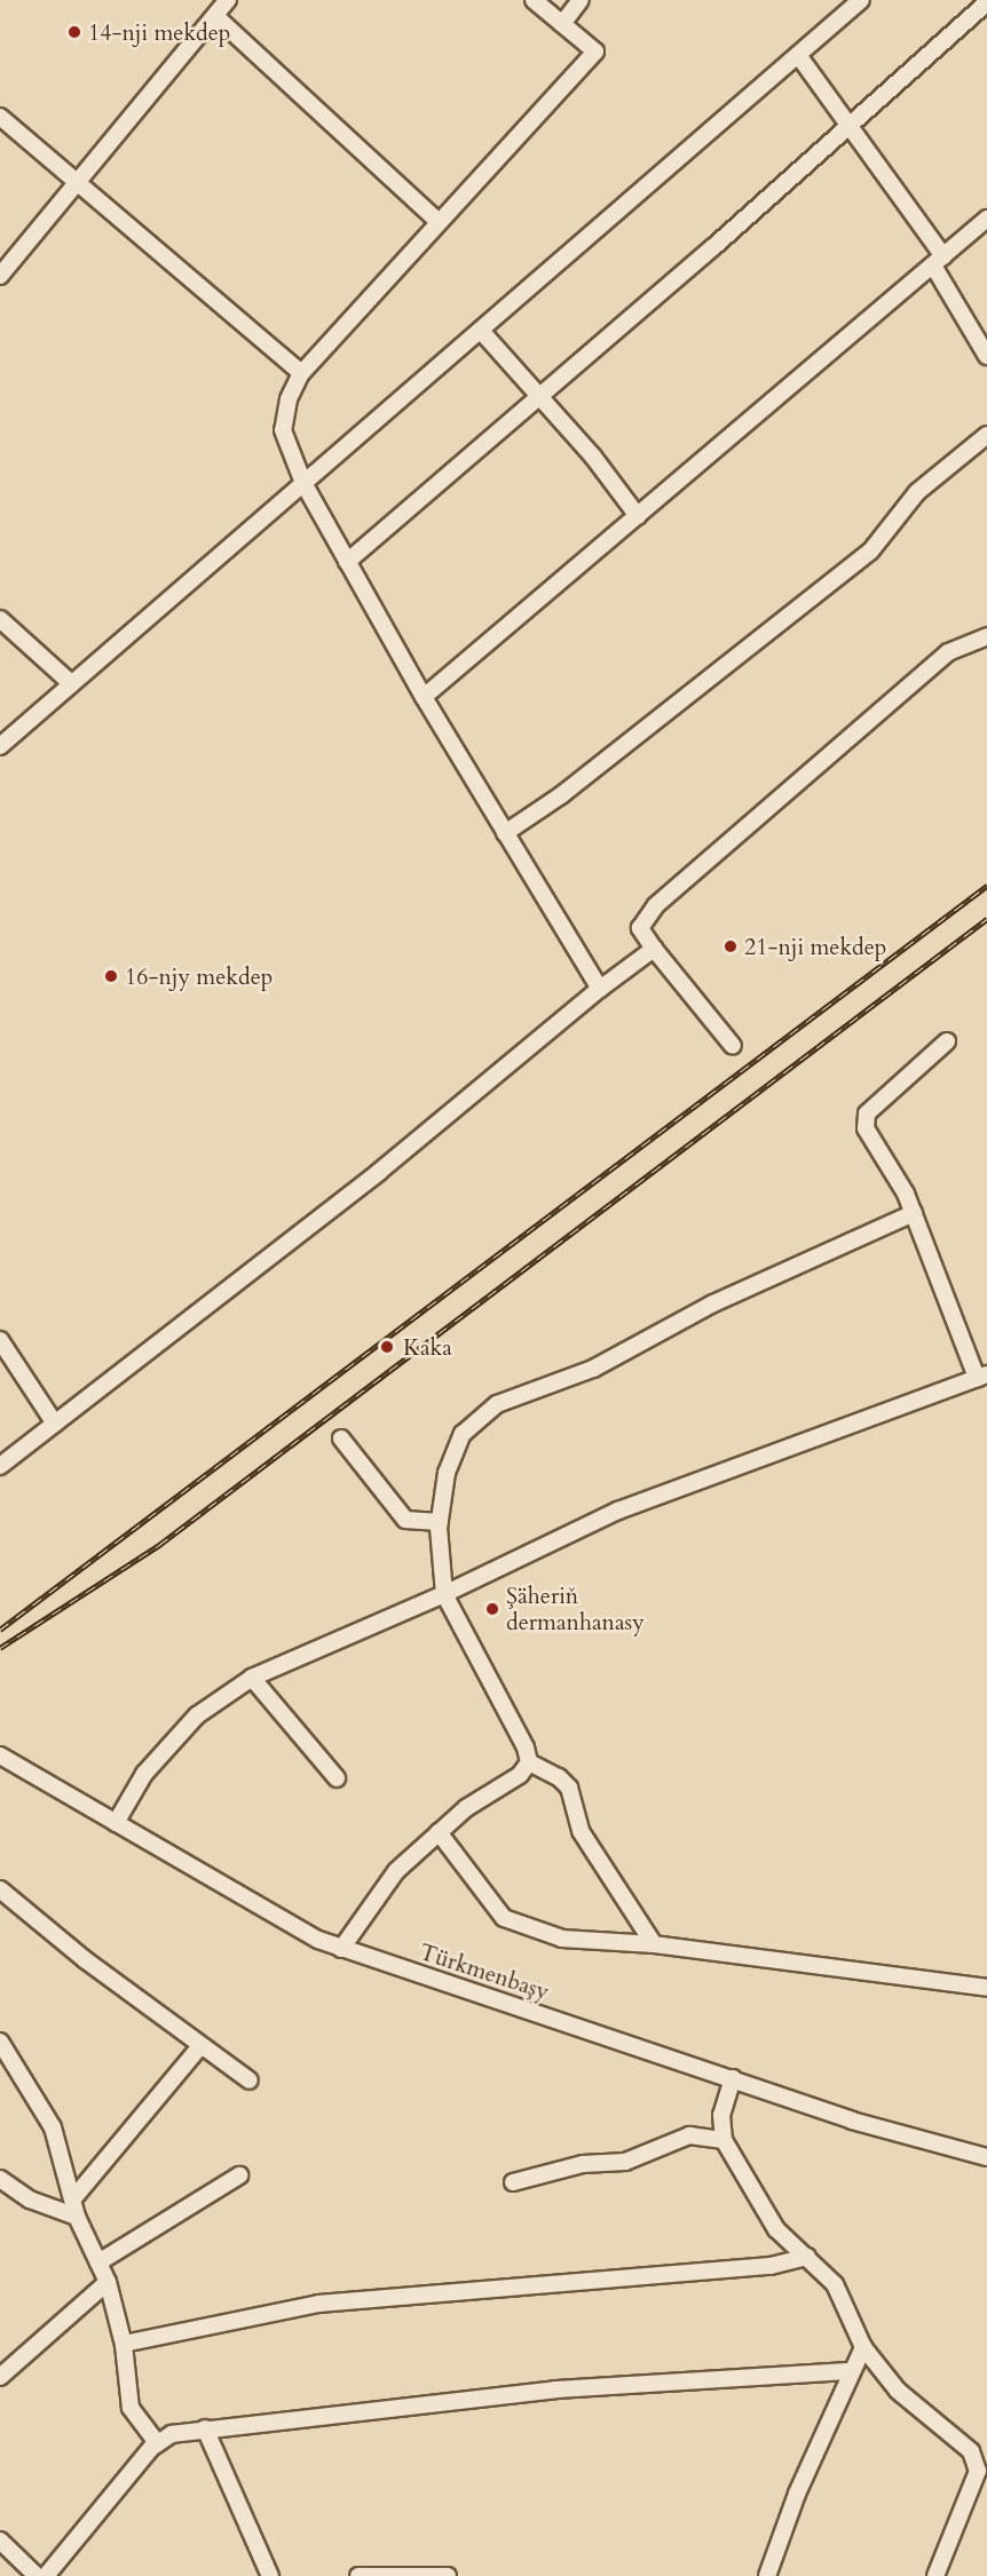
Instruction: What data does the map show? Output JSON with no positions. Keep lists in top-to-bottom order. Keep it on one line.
{"streets":{"street":["Türkmenbaşy"]},"places":["14-nji mekdep","21-nji mekdep","16-njy mekdep","Kaka","Şäheriň dermanhanasy"]}
